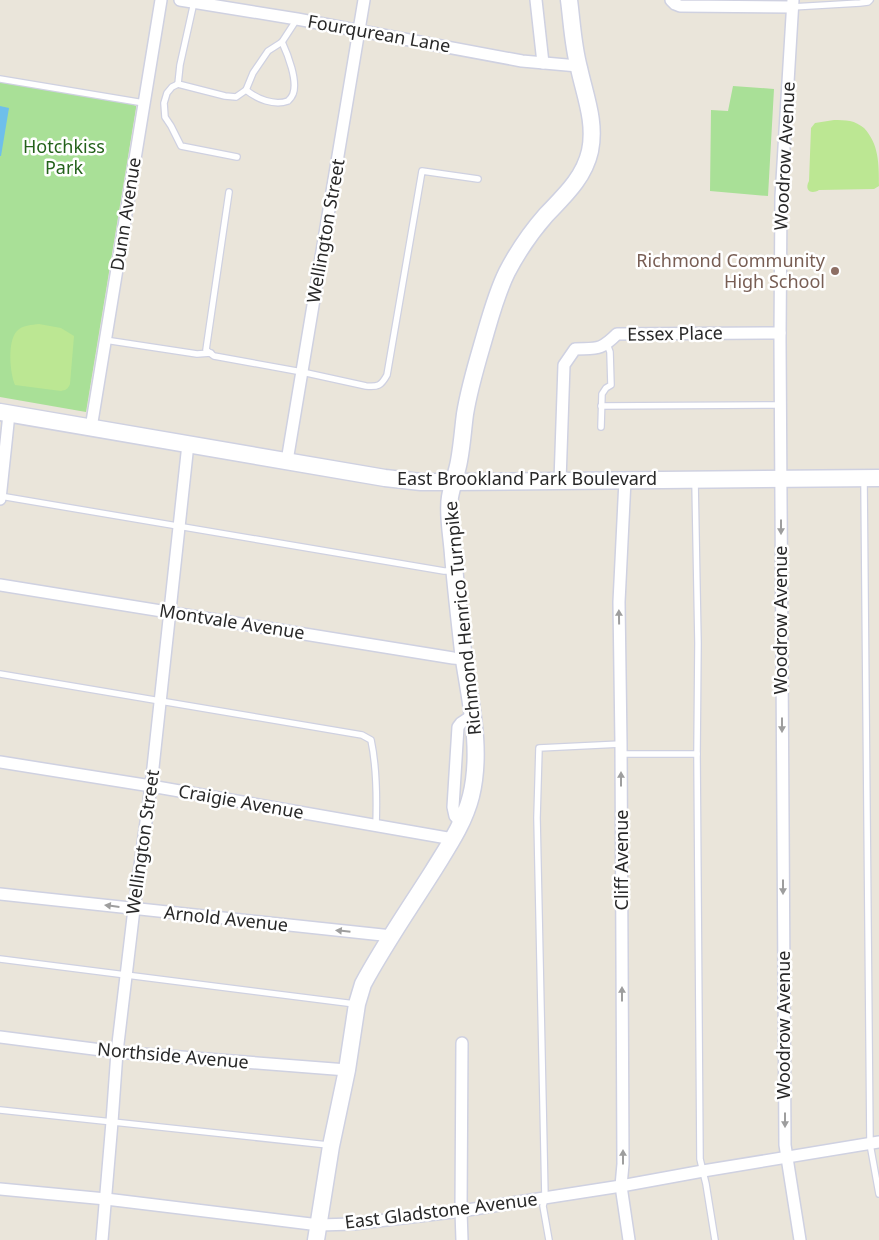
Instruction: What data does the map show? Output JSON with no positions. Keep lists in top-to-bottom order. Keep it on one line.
{"streets":{"street":["Fourqurean Lane","Woodrow Avenue","Dunn Avenue","Wellington Street","Essex Place","East Brookland Park Boulevard","Richmond Henrico Turnpike","Montvale Avenue","Craigie Avenue","Cliff Avenue","Arnold Avenue","Northside Avenue","East Gladstone Avenue"]},"crossings":[["Fourqurean Lane","Wellington Street"],["Fourqurean Lane","Richmond Henrico Turnpike"],["Woodrow Avenue","Essex Place"],["Woodrow Avenue","East Brookland Park Boulevard"],["Woodrow Avenue","East Gladstone Avenue"],["Dunn Avenue","East Brookland Park Boulevard"],["Wellington Street","East Brookland Park Boulevard"],["Wellington Street","Montvale Avenue"],["Wellington Street","Craigie Avenue"],["Wellington Street","Arnold Avenue"],["Wellington Street","Northside Avenue"],["Wellington Street","East Gladstone Avenue"],["Essex Place","East Brookland Park Boulevard"],["East Brookland Park Boulevard","Richmond Henrico Turnpike"],["East Brookland Park Boulevard","Cliff Avenue"],["Richmond Henrico Turnpike","Montvale Avenue"],["Richmond Henrico Turnpike","Craigie Avenue"],["Richmond Henrico Turnpike","Arnold Avenue"],["Richmond Henrico Turnpike","Northside Avenue"],["Richmond Henrico Turnpike","East Gladstone Avenue"],["Cliff Avenue","East Gladstone Avenue"]],"one_way":["Woodrow Avenue","Cliff Avenue","Arnold Avenue"],"parks":["Hotchkiss Park"],"places":["Richmond Community High School"]}
